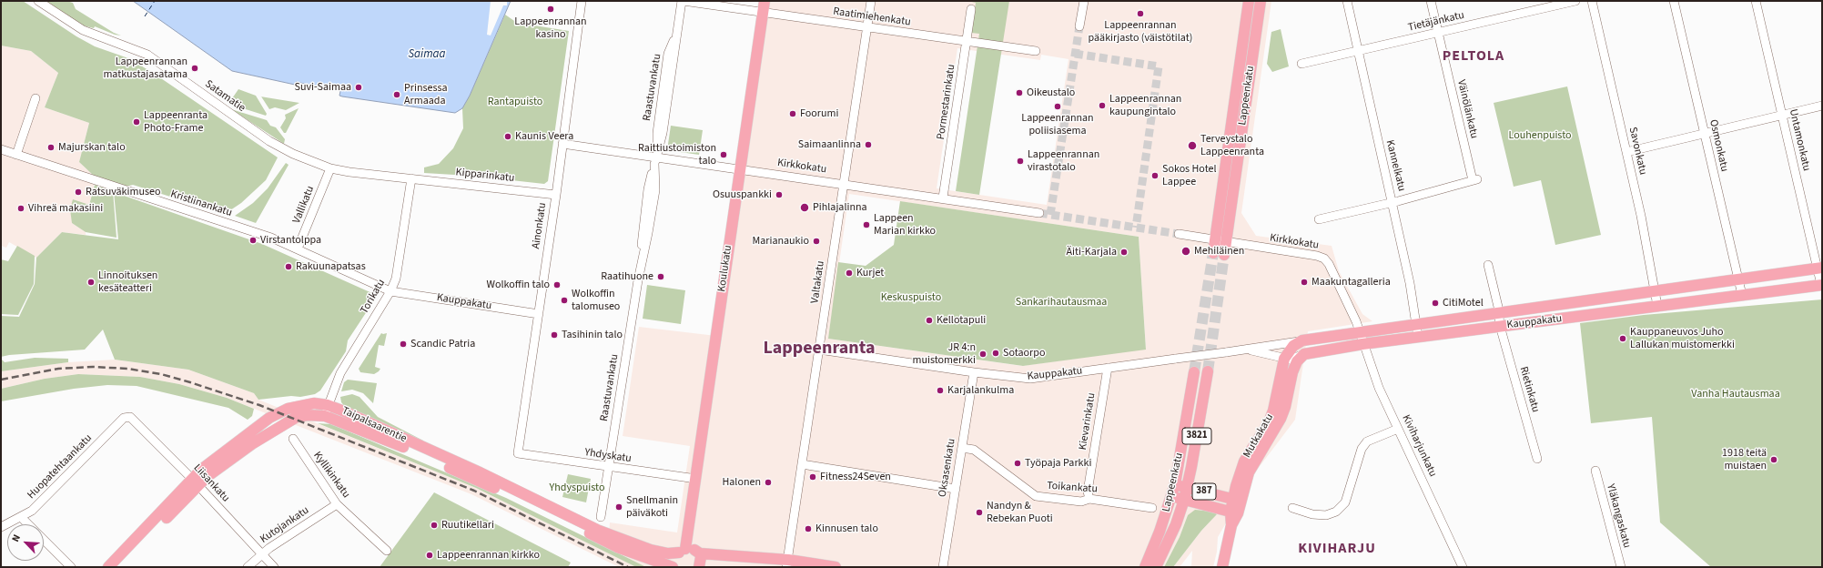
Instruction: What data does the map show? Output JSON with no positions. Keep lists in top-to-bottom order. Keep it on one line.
{"streets":{"main road":["Lappeenkatu","Koulukatu","Kauppakatu","Taipalsaarentie","3821","Mutkakatu","387"],"street":["Raatimiehenkatu","Tietäjänkatu","Raastuvankatu","Satamatie","Pormestarinkatu","Väinölänkatu","Untamonkatu","Osmonkatu","Savonkatu","Kannelkatu","Kirkkokatu","Kipparinkatu","Kristiinankatu","Vallikatu","Ainonkatu","Valtakatu","Torikatu","Rietinkatu","Kievarinkatu","Kiviharjunkatu","Yhdyskatu","Huopatehtaankatu","Oksasenkatu","Kyllikinkatu","Liisankatu","Toikankatu","Yläkangaskatu","Kutojankatu"]},"crossings":[["Raatimiehenkatu","Raastuvankatu"],["Raatimiehenkatu","Pormestarinkatu"],["Raatimiehenkatu","Koulukatu"],["Raatimiehenkatu","Valtakatu"],["Tietäjänkatu","Väinölänkatu"],["Tietäjänkatu","Kannelkatu"],["Raastuvankatu","Kirkkokatu"],["Raastuvankatu","Yhdyskatu"],["Lappeenkatu","Kirkkokatu"],["Lappeenkatu","387"],["Satamatie","Kipparinkatu"],["Satamatie","Vallikatu"],["Satamatie","Torikatu"],["Pormestarinkatu","Kirkkokatu"],["Väinölänkatu","Kannelkatu"],["Untamonkatu","Kauppakatu"],["Osmonkatu","Kauppakatu"],["Savonkatu","Kauppakatu"],["Kannelkatu","Kauppakatu"],["Kirkkokatu","Ainonkatu"],["Kirkkokatu","Koulukatu"],["Kirkkokatu","Valtakatu"],["Kirkkokatu","Kauppakatu"],["Kirkkokatu","Kiviharjunkatu"],["Kipparinkatu","Ainonkatu"],["Kipparinkatu","Torikatu"],["Kristiinankatu","Vallikatu"],["Kristiinankatu","Torikatu"],["Kristiinankatu","Kauppakatu"],["Ainonkatu","Kauppakatu"],["Ainonkatu","Yhdyskatu"],["Koulukatu","Taipalsaarentie"],["Koulukatu","Yhdyskatu"],["Valtakatu","Kauppakatu"],["Valtakatu","Taipalsaarentie"],["Torikatu","Kauppakatu"],["Torikatu","Taipalsaarentie"],["Kauppakatu","Rietinkatu"],["Kauppakatu","Kievarinkatu"],["Kauppakatu","Mutkakatu"],["Kauppakatu","Kiviharjunkatu"],["Kauppakatu","Oksasenkatu"],["Kievarinkatu","Toikankatu"],["Taipalsaarentie","Liisankatu"],["Mutkakatu","387"],["Huopatehtaankatu","Liisankatu"],["Oksasenkatu","Toikankatu"],["Kyllikinkatu","Kutojankatu"],["Liisankatu","Kutojankatu"]],"districts":["PELTOLA","Lappeenranta","KIVIHARJU"],"water":["Saimaa"],"parks":["Rantapuisto","Louhenpuisto","Keskuspuisto","Sankarihautausmaa","Vanha Hautausmaa","Yhdyspuisto"],"places":["Lappeenrannan kasino","Lappeenrannan pääkirjasto (väistötilat)","Lappeenrannan matkustajasatama","Suvi-Saimaa","Oikeustalo","Prinsessa Armaada","Lappeenrannan kaupungintalo","Lappeenrannan poliisiasema","Foorumi","Lappeenranta Photo-Frame","Kaunis Veera","Saimaanlinna","Terveystalo Lappeenranta","Majurskan talo","Raittiustoimiston talo","Lappeenrannan virastotalo","Sokos Hotel Lappee","Ratsuväkimuseo","Osuuspankki","Pihlajalinna","Vihreä makasiini","Lappeen Marian kirkko","Virstantolppa","Marianaukio","Mehiläinen","Äiti-Karjala","Rakuunapatsas","Kurjet","Raatihuone","Linnoituksen kesäteatteri","Maakuntagalleria","Wolkoffin talo","Wolkoffin talomuseo","CitiMotel","Kellotapuli","Tasihinin talo","Kauppaneuvos Juho Lallukan muistomerkki","Scandic Patria","Sotaorpo","JR 4:n muistomerkki","Karjalankulma","1918 teitä muistaen","Työpaja Parkki","Fitness24Seven","Halonen","Snellmanin päiväkoti","Nandyn & Rebekan Puoti","Ruutikellari","Kinnusen talo","Lappeenrannan kirkko"],"north":"top left"}
